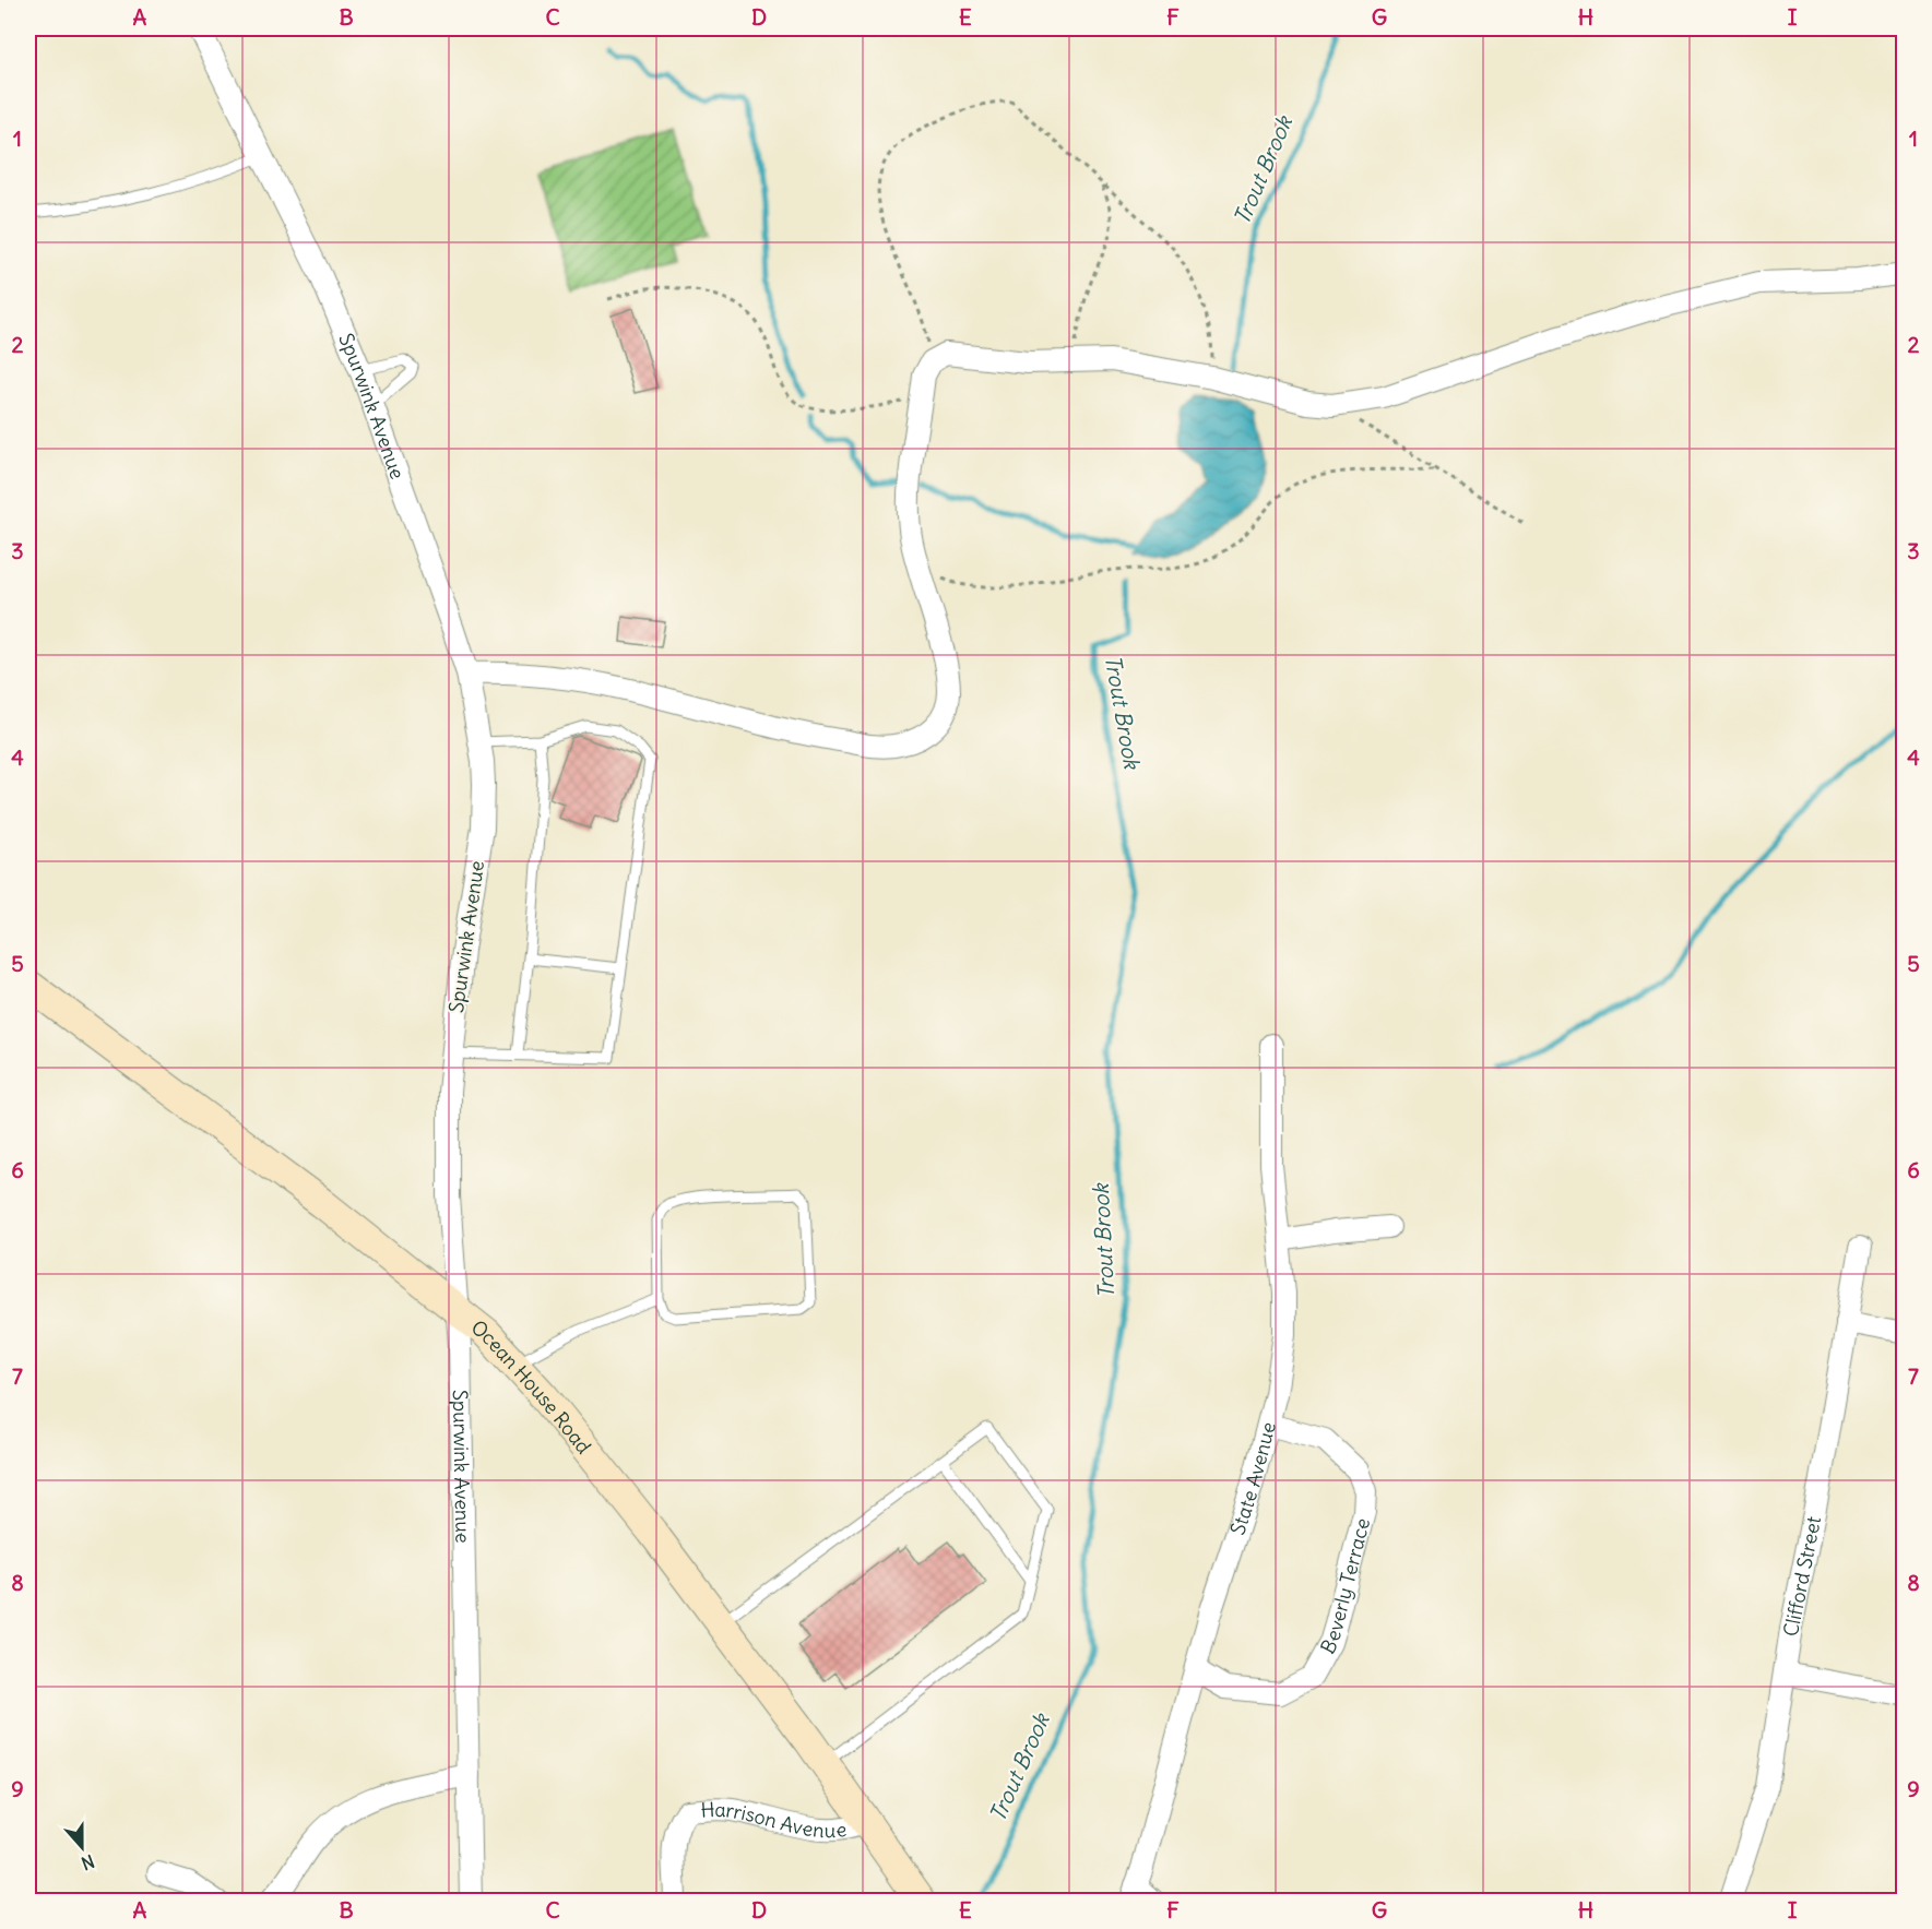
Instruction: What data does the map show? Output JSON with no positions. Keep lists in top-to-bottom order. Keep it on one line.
{"streets":{"main road":["Ocean House Road"],"street":["Spurwink Avenue","State Avenue","Clifford Street","Beverly Terrace","Harrison Avenue"]},"crossings":[["Spurwink Avenue","Ocean House Road"],["Ocean House Road","Harrison Avenue"],["State Avenue","Beverly Terrace"]],"water":["Trout Brook"],"north":"bottom","grid":{"columns":["A","B","C","D","E","F","G","H","I"],"rows":["1","2","3","4","5","6","7","8","9"]}}
